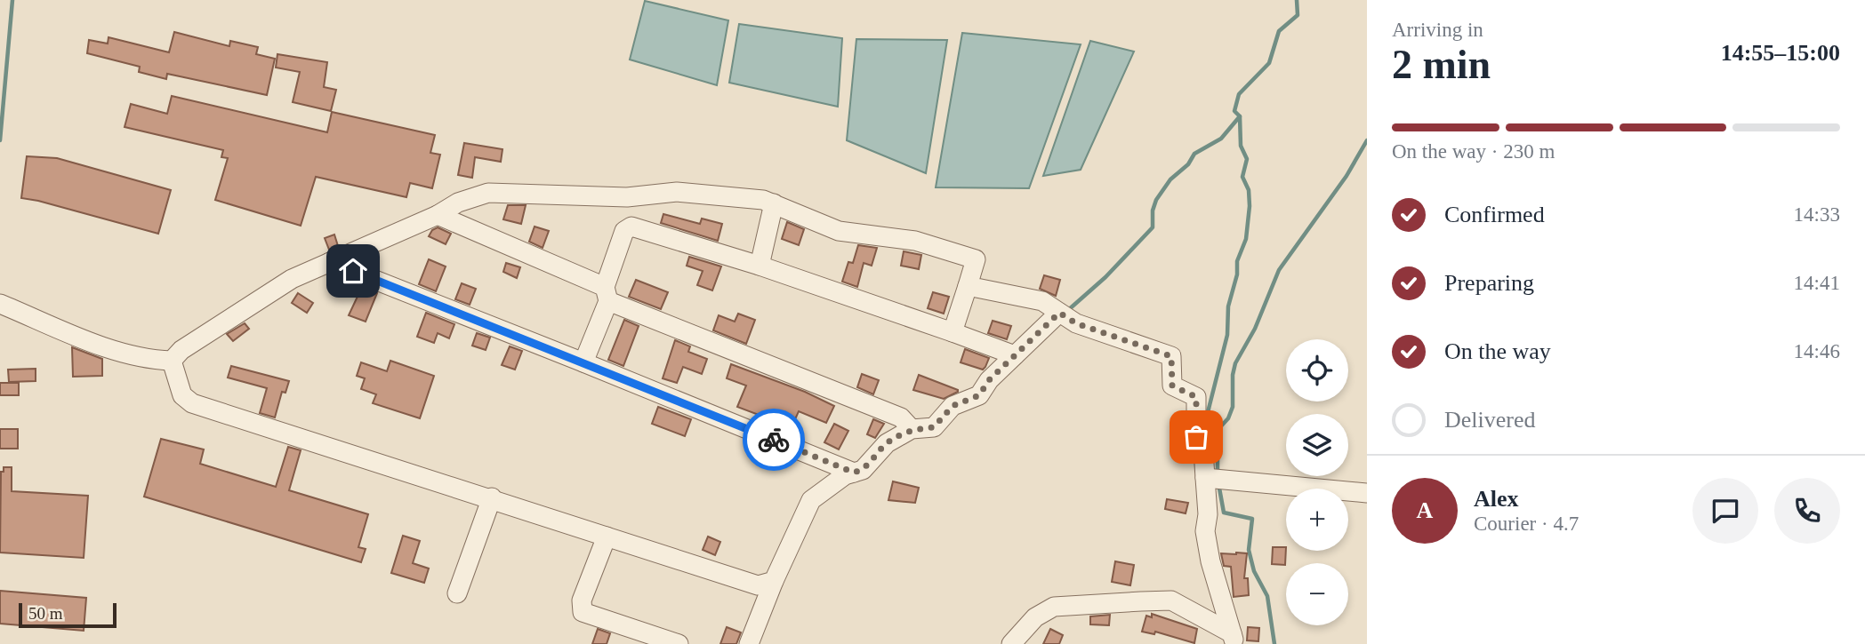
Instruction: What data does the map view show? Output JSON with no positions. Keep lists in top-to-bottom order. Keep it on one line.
{"scale_bar":"50 m","page":{"heading":["2 min","Arriving in","14:55–15:00"],"panel":["Alex","Courier · 4.7"],"bar":"On the way · 230 m","list":[["Confirmed","14:33"],["Preparing","14:41"],["On the way","14:46"],"Delivered"],"map_buttons":["+","−"],"round":"A","scale":"50 m"}}
